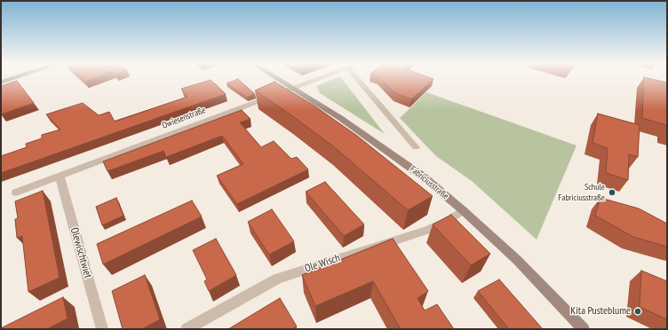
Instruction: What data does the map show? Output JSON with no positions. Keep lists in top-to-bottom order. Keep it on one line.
{"streets":{"street":["Owiesenstraße","Fabriciusstraße","Olewischtwiet","Ole Wisch"]},"crossings":[["Owiesenstraße","Fabriciusstraße"],["Owiesenstraße","Olewischtwiet"],["Fabriciusstraße","Ole Wisch"]],"places":["Schule Fabriciusstraße","Kita Pusteblume"]}
